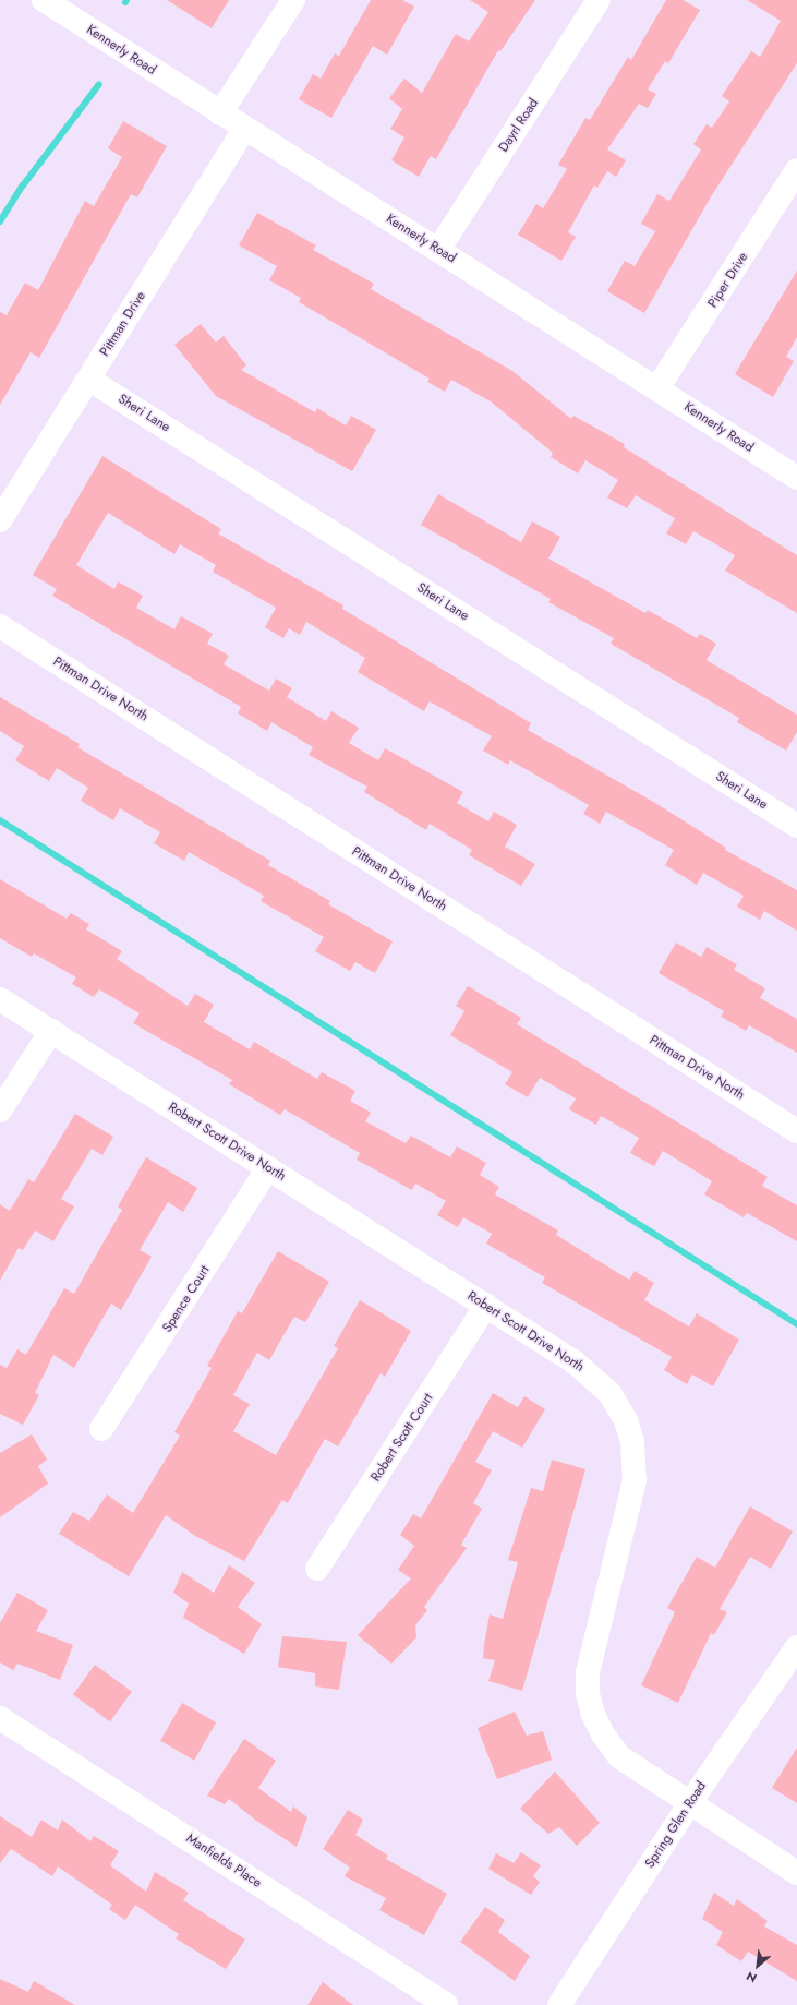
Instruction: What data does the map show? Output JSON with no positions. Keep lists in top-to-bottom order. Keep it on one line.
{"streets":{"street":["Kennerly Road","Dayrl Road","Piper Drive","Pittman Drive","Sheri Lane","Pittman Drive North","Robert Scott Drive North","Spence Court","Robert Scott Court","Spring Glen Road","Manfields Place"]},"crossings":[["Kennerly Road","Dayrl Road"],["Kennerly Road","Piper Drive"],["Kennerly Road","Pittman Drive"],["Pittman Drive","Sheri Lane"],["Robert Scott Drive North","Spence Court"],["Robert Scott Drive North","Robert Scott Court"],["Robert Scott Drive North","Spring Glen Road"]],"north":"bottom left"}
